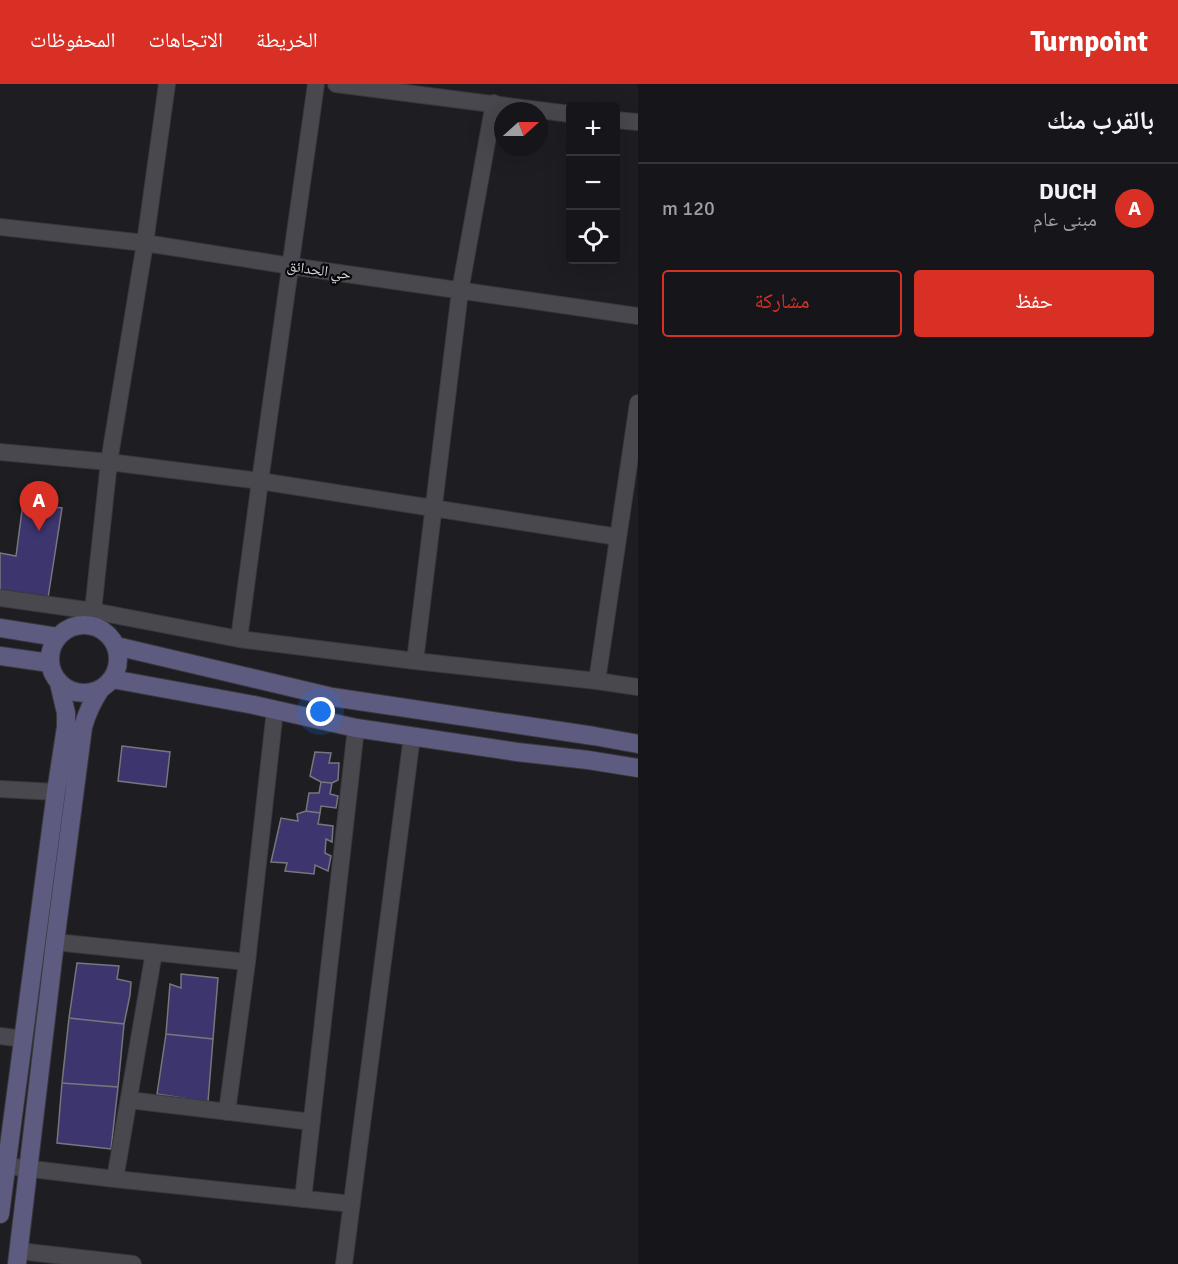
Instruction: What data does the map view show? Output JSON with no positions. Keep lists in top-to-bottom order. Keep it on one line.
{"streets":{"street":["حي الحدائق"]},"north":"right","page":{"header":"Turnpoint","nav":["الخريطة","الاتجاهات","المحفوظات"],"heading":"بالقرب منك","map_buttons":["+","−"],"list":[{"mark":"A","name":"DUCH","note":"مبنى عام","value":"120 m"}],"buttons":["حفظ","مشاركة"],"pins":"A"}}
